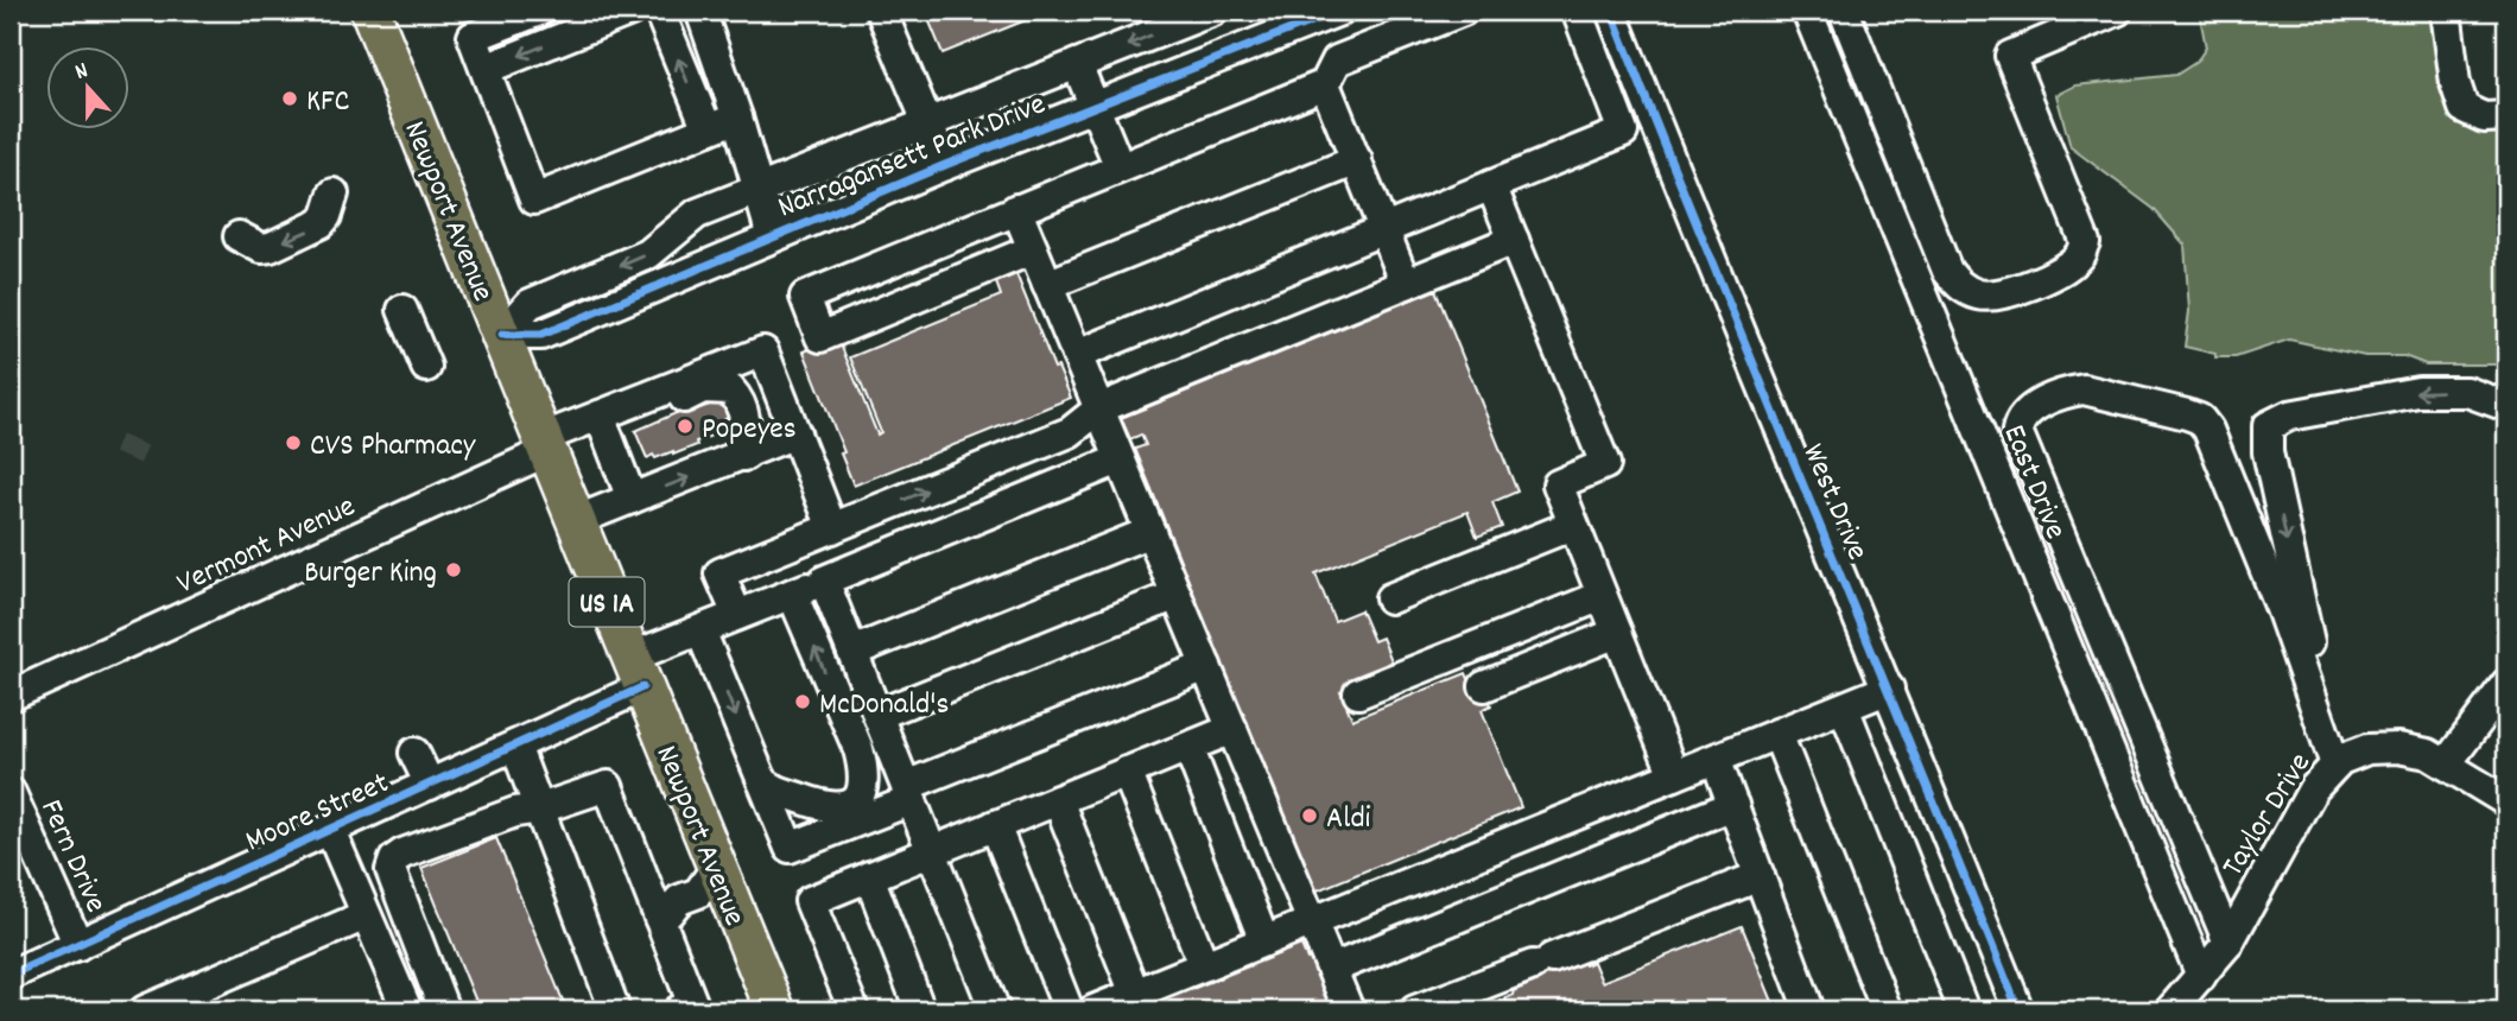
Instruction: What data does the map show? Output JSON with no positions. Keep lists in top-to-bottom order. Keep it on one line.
{"streets":{"main road":["Newport Avenue","US 1A"],"street":["Narragansett Park Drive","East Drive","West Drive","Vermont Avenue","Moore Street","Taylor Drive","Fern Drive"]},"crossings":[["Narragansett Park Drive","Newport Avenue"],["Newport Avenue","Vermont Avenue"],["Newport Avenue","Moore Street"],["East Drive","Taylor Drive"],["Moore Street","Fern Drive"]],"places":["KFC","Popeyes","CVS Pharmacy","Burger King","McDonald's","Aldi"],"north":"top"}
